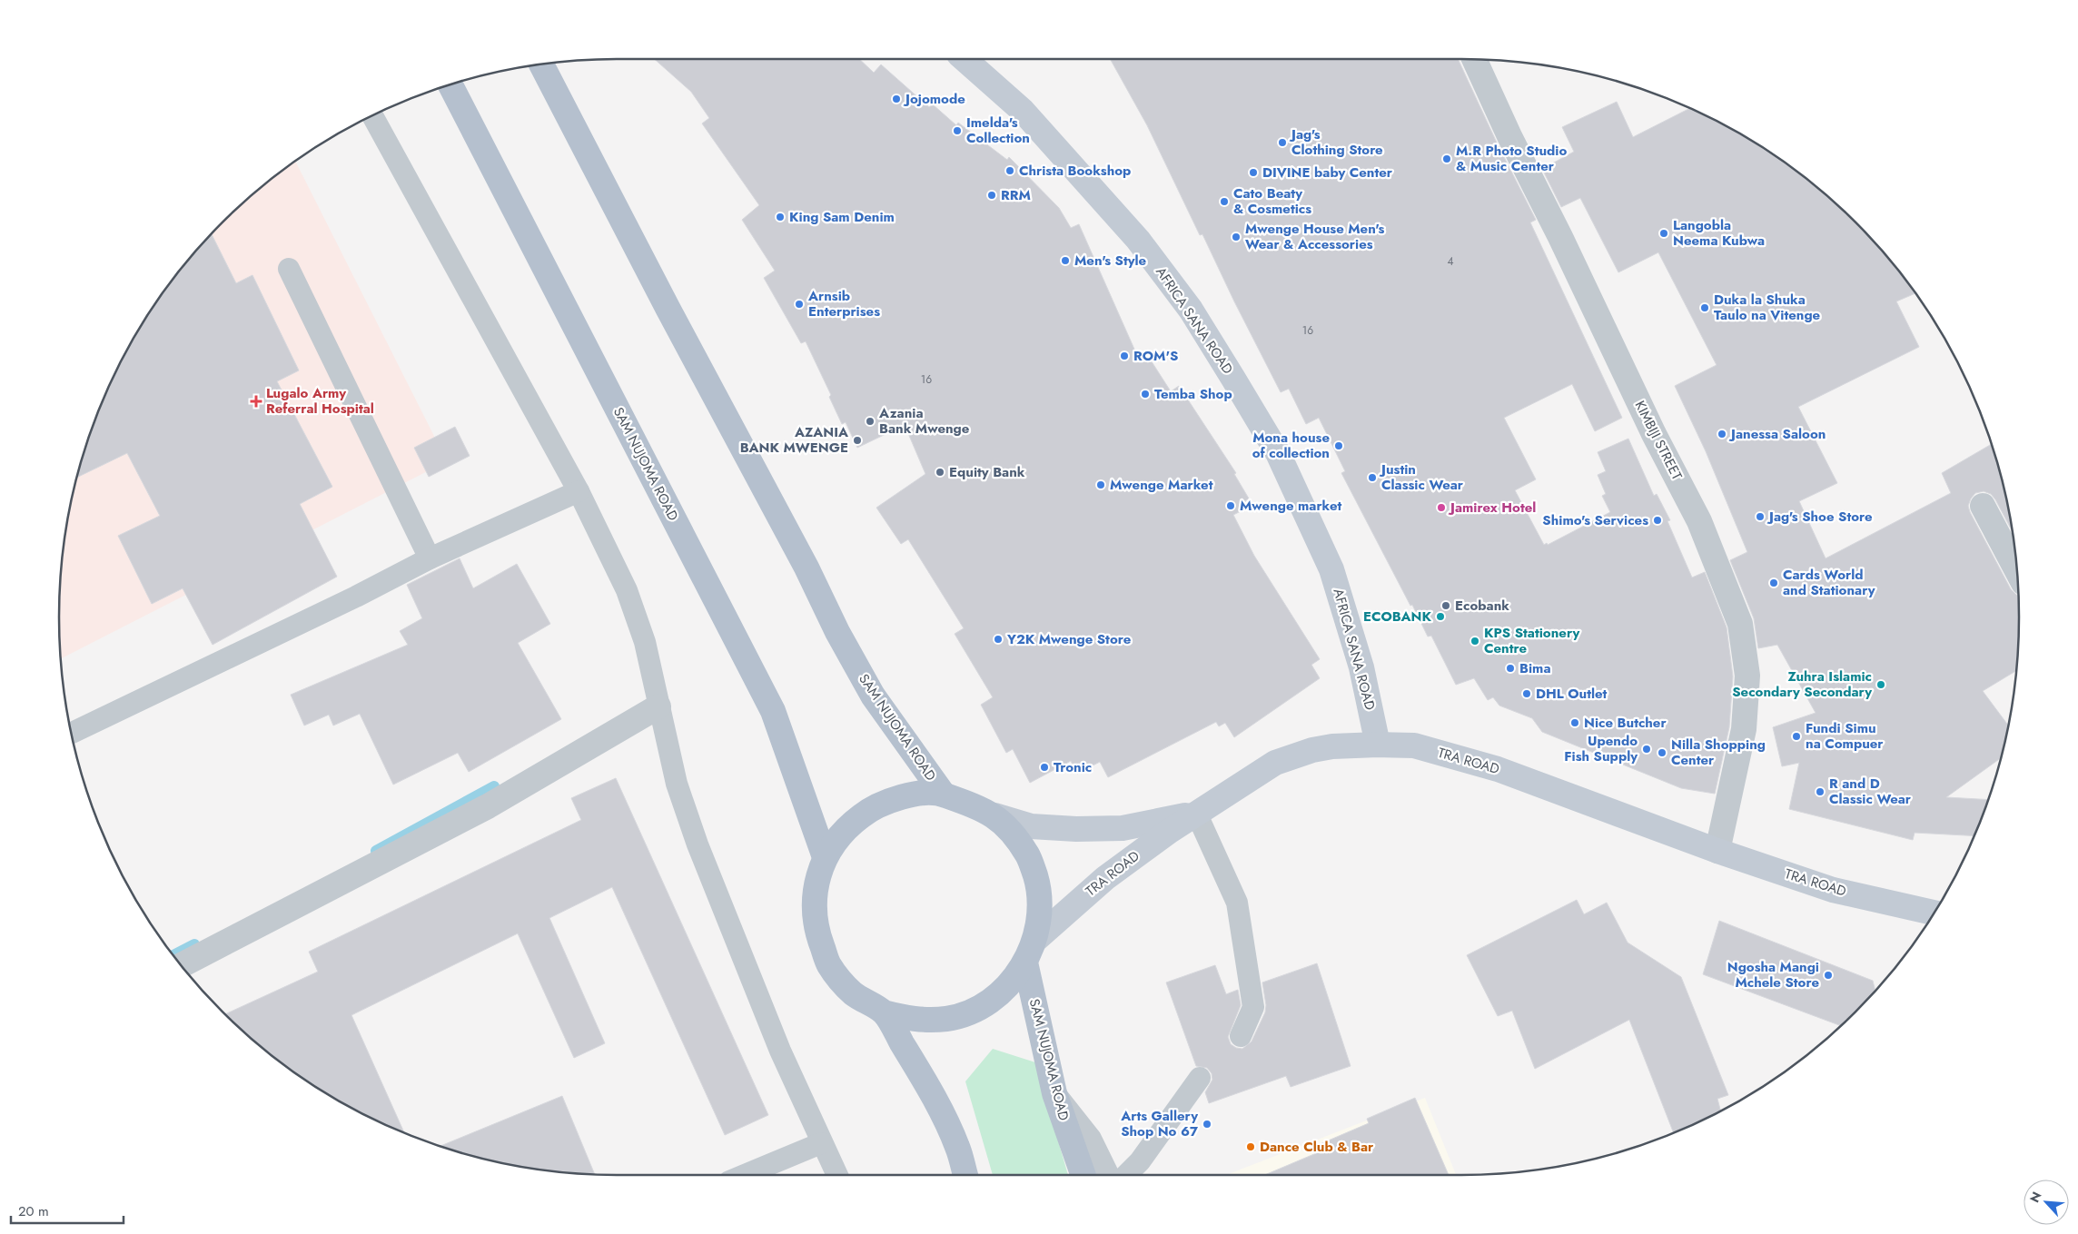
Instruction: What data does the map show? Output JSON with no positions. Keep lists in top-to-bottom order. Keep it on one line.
{"streets":{"main road":["AFRICA SANA ROAD","SAM NUJOMA ROAD","TRA ROAD"],"street":["KIMBIJI STREET"]},"crossings":[["AFRICA SANA ROAD","TRA ROAD"],["KIMBIJI STREET","TRA ROAD"]],"places":{"other":["Jojomode","Imelda's Collection","Jag's Clothing Store","M.R Photo Studio & Music Center","Christa Bookshop","DIVINE baby Center","RRM","Cato Beaty & Cosmetics","King Sam Denim","Langobla Neema Kubwa","Mwenge House Men's Wear & Accessories","Men's Style","Arnsib Enterprises","Duka la Shuka Taulo na Vitenge","ROM'S","Temba Shop","Azania Bank Mwenge","Janessa Saloon","AZANIA BANK MWENGE","Mona house of collection","Equity Bank","Justin Classic Wear","Mwenge Market","Mwenge market","Jamirex Hotel","Jag's Shoe Store","Shimo's Services","Cards World and Stationary","Ecobank","ECOBANK","Y2K Mwenge Store","KPS Stationery Centre","Bima","Zuhra Islamic Secondary Secondary","DHL Outlet","Nice Butcher","Fundi Simu na Compuer","Upendo Fish Supply","Nilla Shopping Center","Tronic","R and D Classic Wear","Ngosha Mangi Mchele Store","Arts Gallery Shop No 67","Dance Club & Bar"],"health":["Lugalo Army Referral Hospital"]},"house_numbers":["4","16","16"],"scale_bar":"20 m","north":"top left"}
